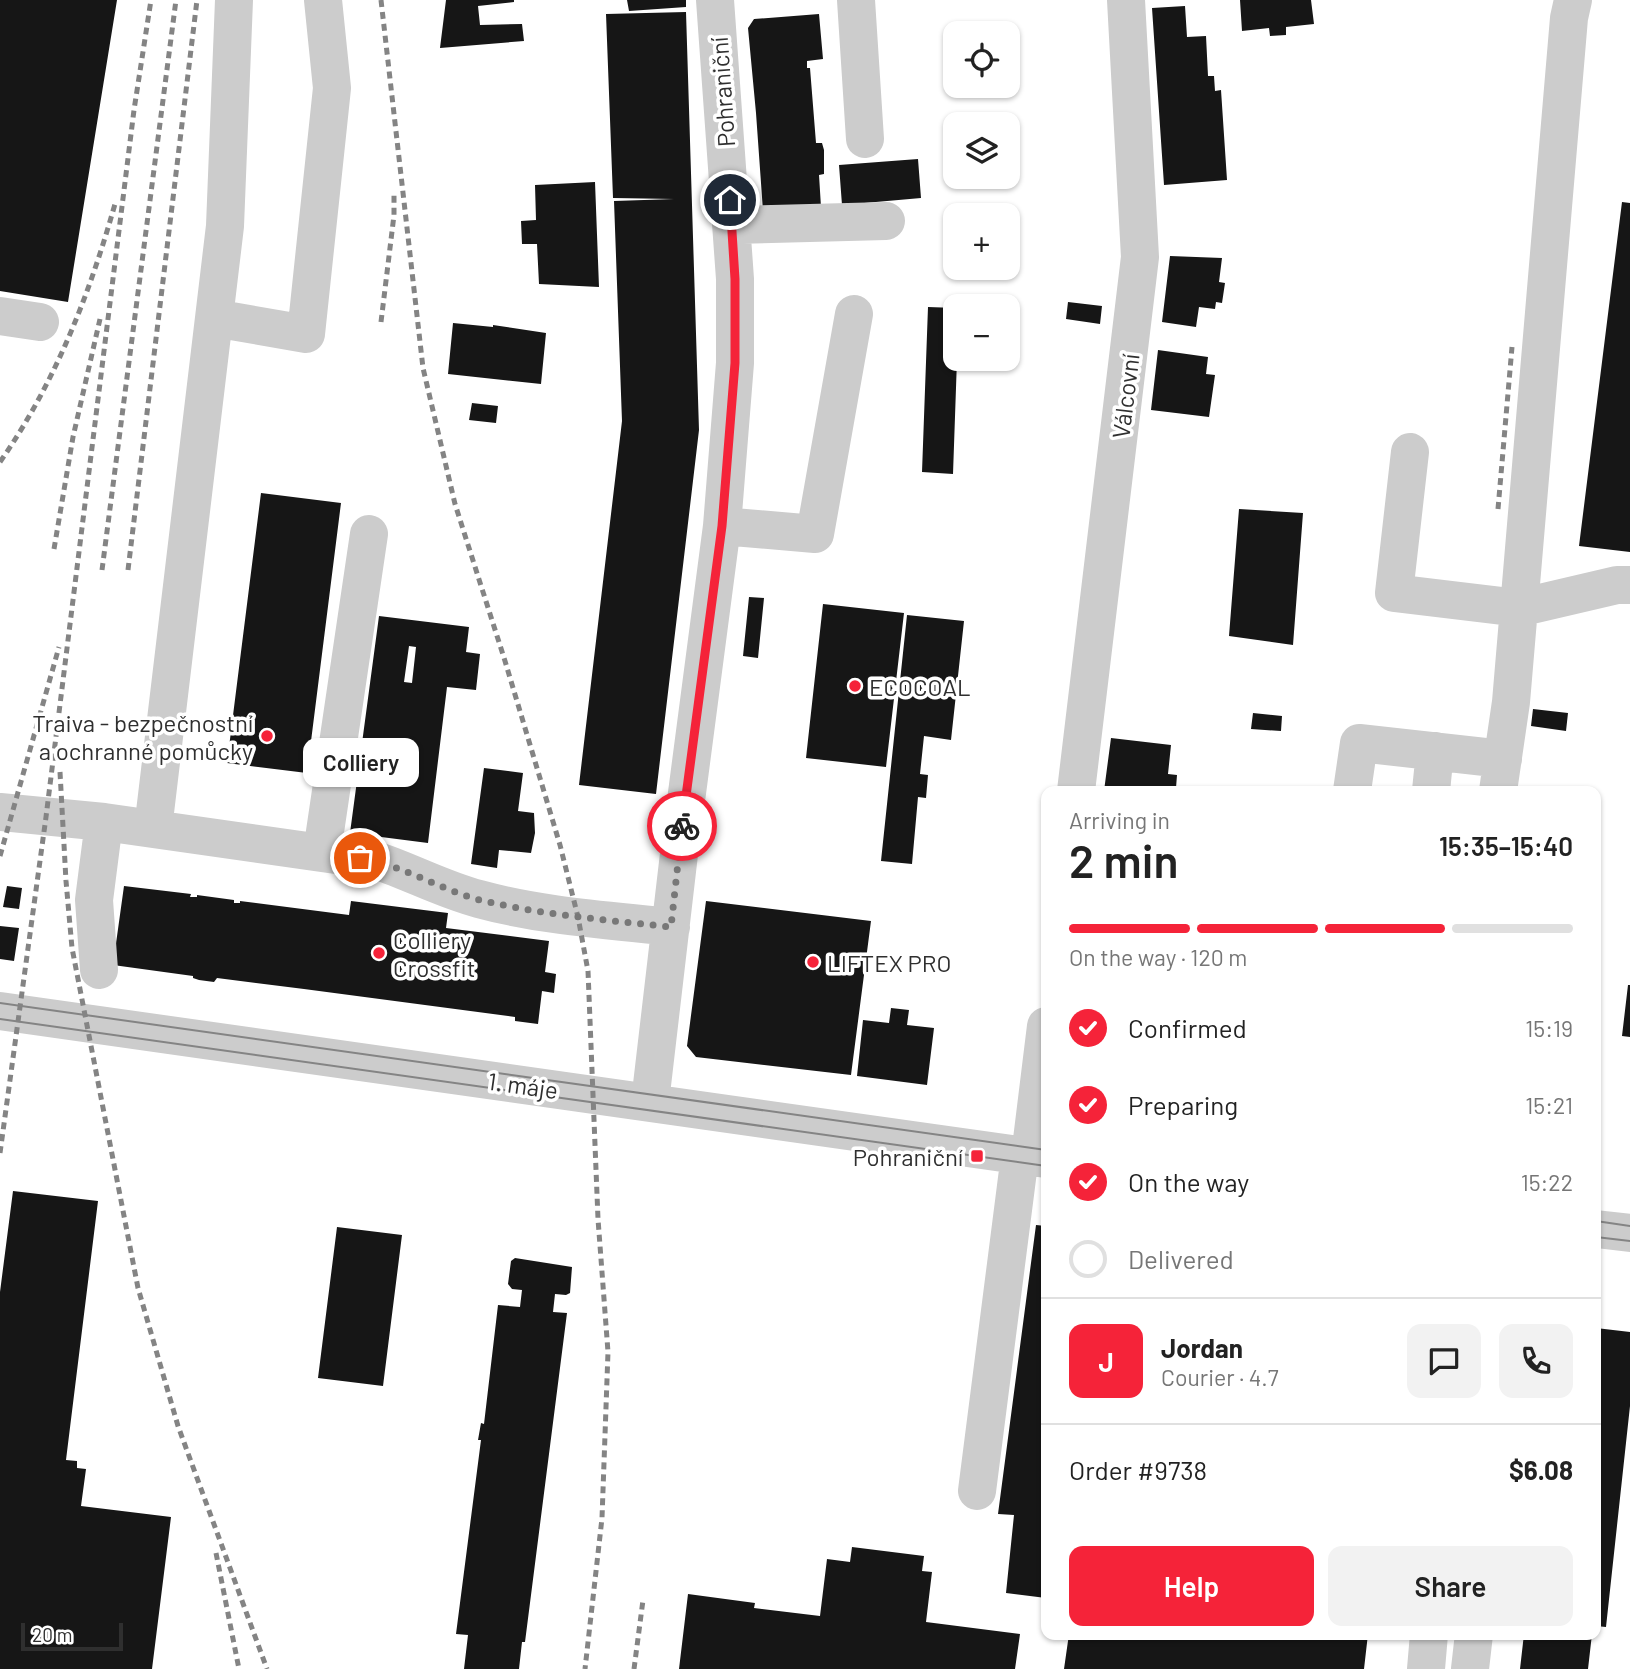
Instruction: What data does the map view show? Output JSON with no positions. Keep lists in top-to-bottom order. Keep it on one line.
{"streets":{"street":["Pohraniční","Válcovní","1. máje"]},"crossings":[["Pohraniční","1. máje"]],"places":{"other":["ECOCOAL","Traiva - bezpečnostní a ochranné pomůcky","Colliery","Colliery Crossfit","LIFTEX PRO"],"transit":["Pohraniční"]},"scale_bar":"20 m","page":{"map_buttons":["+","−"],"bubble":"Colliery","heading":["2 min","Arriving in","15:35–15:40"],"panel":["Jordan","Courier · 4.7","Order #9738","$6.08"],"bar":"On the way · 120 m","list":[["Confirmed","15:19"],["Preparing","15:21"],["On the way","15:22"],"Delivered"],"round":"J","buttons":["Help","Share"],"scale":"20 m"}}
